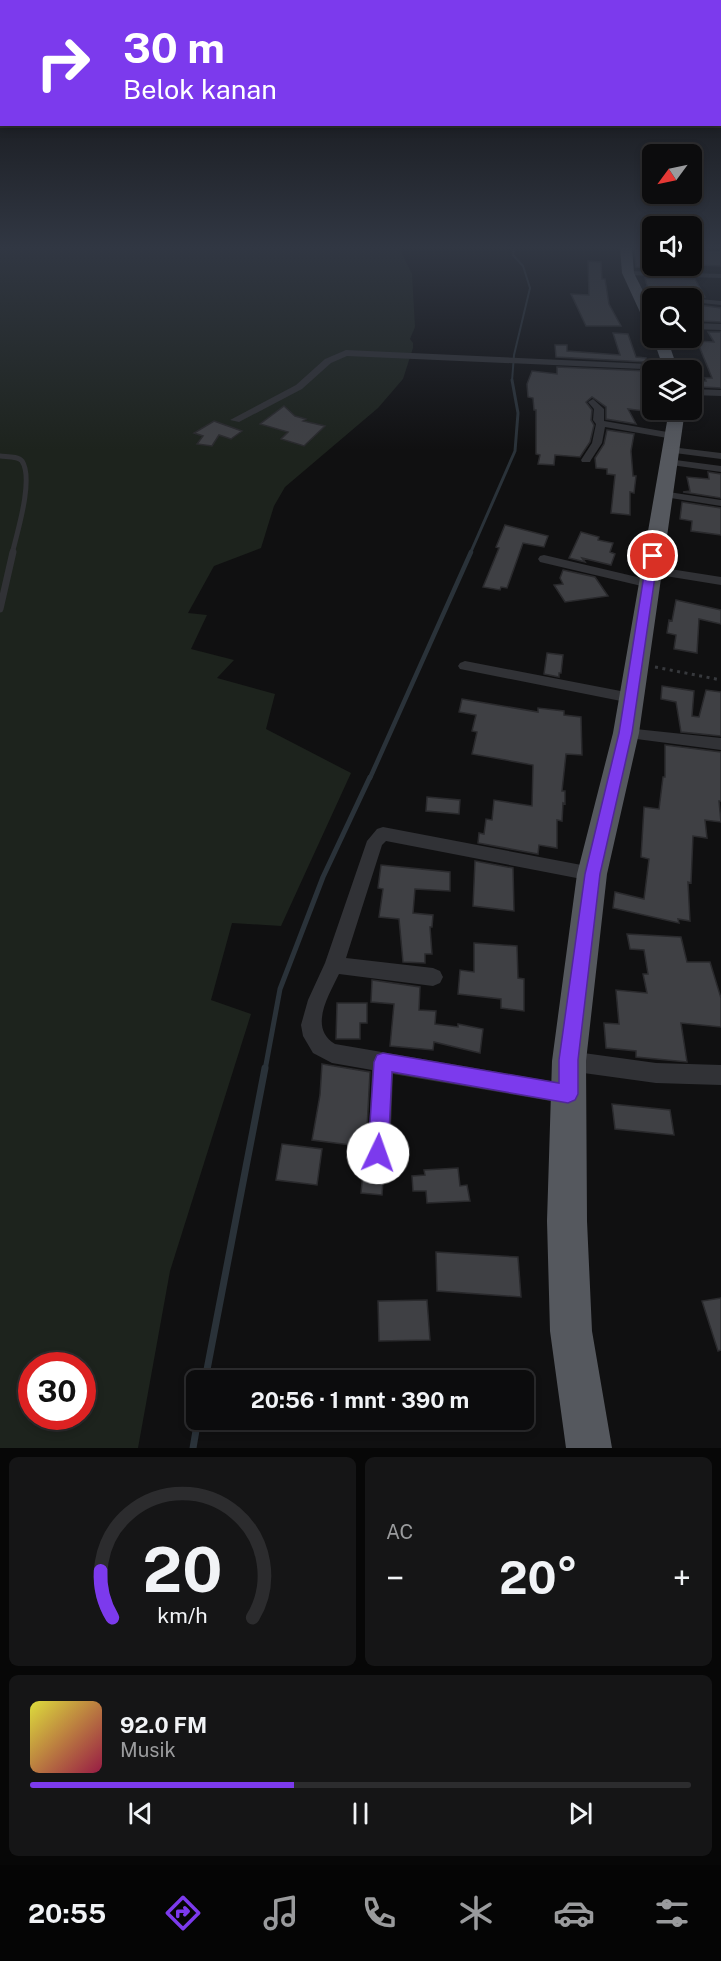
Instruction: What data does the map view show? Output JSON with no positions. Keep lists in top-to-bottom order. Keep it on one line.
{"north":"bottom left","page":{"turn":["30 m","Belok kanan"],"limit":"30","trip":"20:56 · 1 mnt · 390 m","tile":"AC","heat":["−","20°","+"],"song":["92.0 FM","Musik"],"tabs":"20:55","gauge":["20","km/h"]}}
